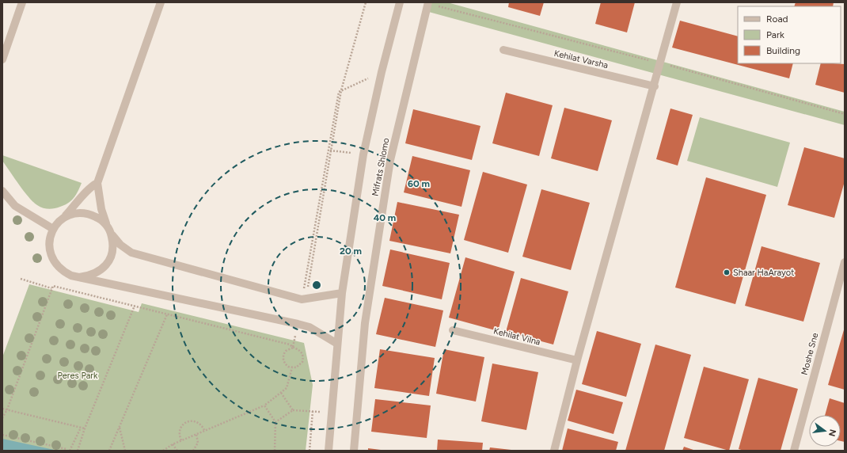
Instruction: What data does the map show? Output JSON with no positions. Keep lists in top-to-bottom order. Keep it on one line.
{"streets":{"street":["Kehilat Varsha","Mifrats Shlomo","Kehilat Vilna","Moshe Sne"]},"parks":["Peres Park"],"places":["Shaar HaArayot"],"legend":["Road","Park","Building"],"north":"right","rings":["60 m","40 m","20 m"]}
